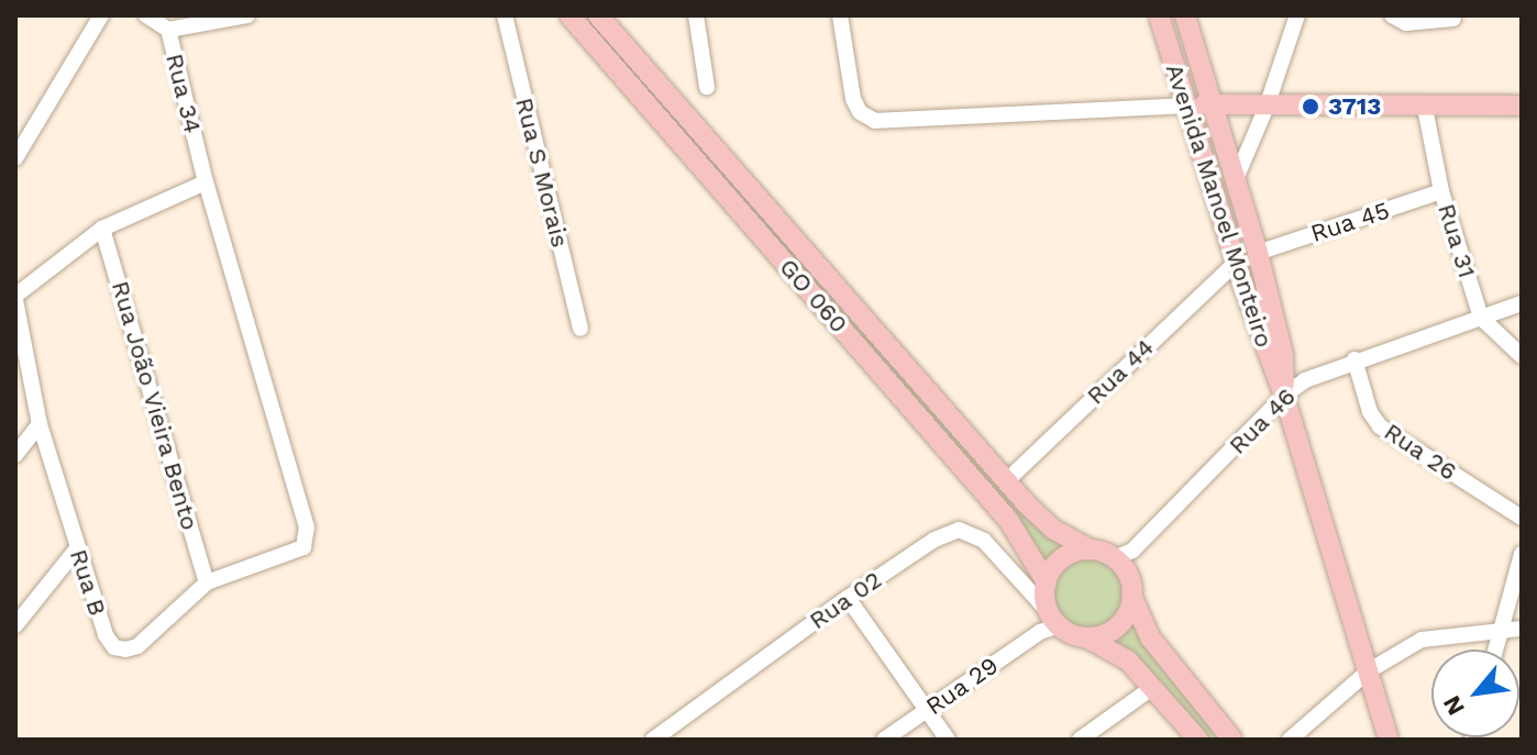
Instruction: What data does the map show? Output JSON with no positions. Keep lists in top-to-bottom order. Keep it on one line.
{"streets":{"main road":["Avenida Manoel Monteiro","GO 060"],"street":["Rua 34","Rua S Morais","Rua 45","Rua 31","Rua 44","Rua João Vieira Bento","Rua 46","Rua 26","Rua B","Rua 02","Rua 29"]},"crossings":[["Rua 34","Rua B"],["Avenida Manoel Monteiro","Rua 45"],["Avenida Manoel Monteiro","Rua 44"],["Avenida Manoel Monteiro","Rua 46"],["Rua 45","Rua 31"],["Rua 31","Rua 46"],["GO 060","Rua 44"],["GO 060","Rua 46"],["GO 060","Rua 02"],["GO 060","Rua 29"],["Rua João Vieira Bento","Rua B"],["Rua 46","Rua 26"],["Rua 46","Rua 02"],["Rua 46","Rua 29"],["Rua 02","Rua 29"]],"places":["3713"],"north":"bottom left"}
